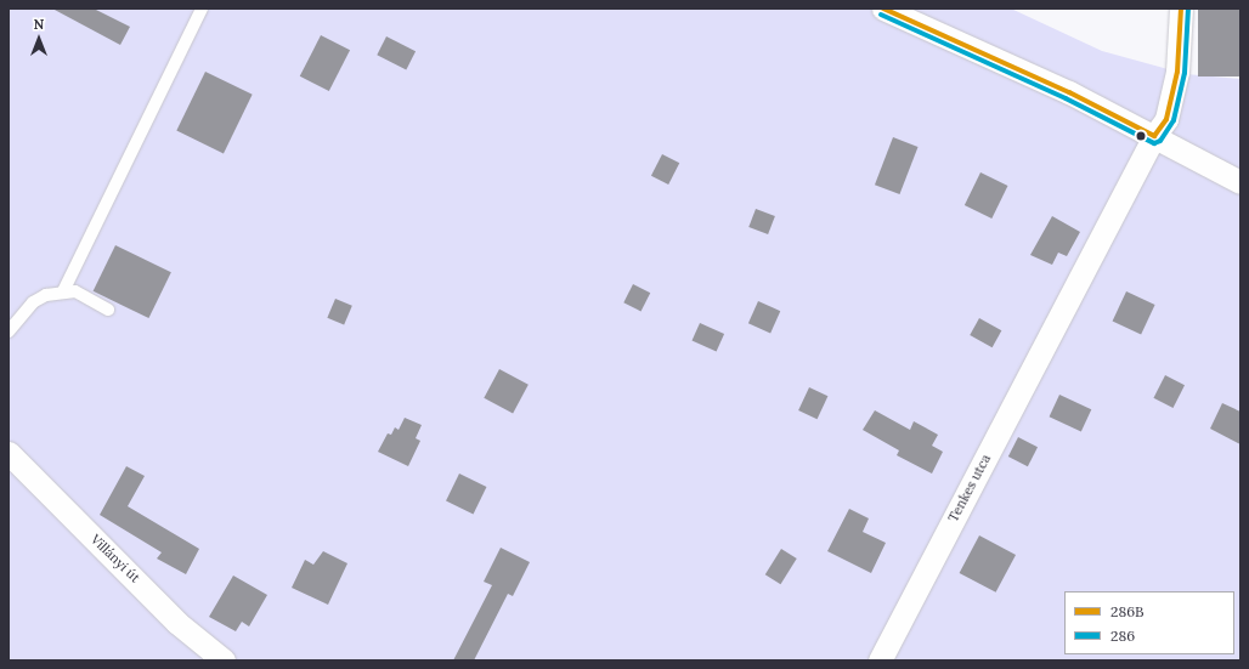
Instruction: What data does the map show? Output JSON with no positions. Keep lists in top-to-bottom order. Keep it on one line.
{"streets":{"street":["Tenkes utca","Villányi út"]},"lines":["transit line 286B","transit line 286"],"legend":["286B","286"],"north":"top"}
